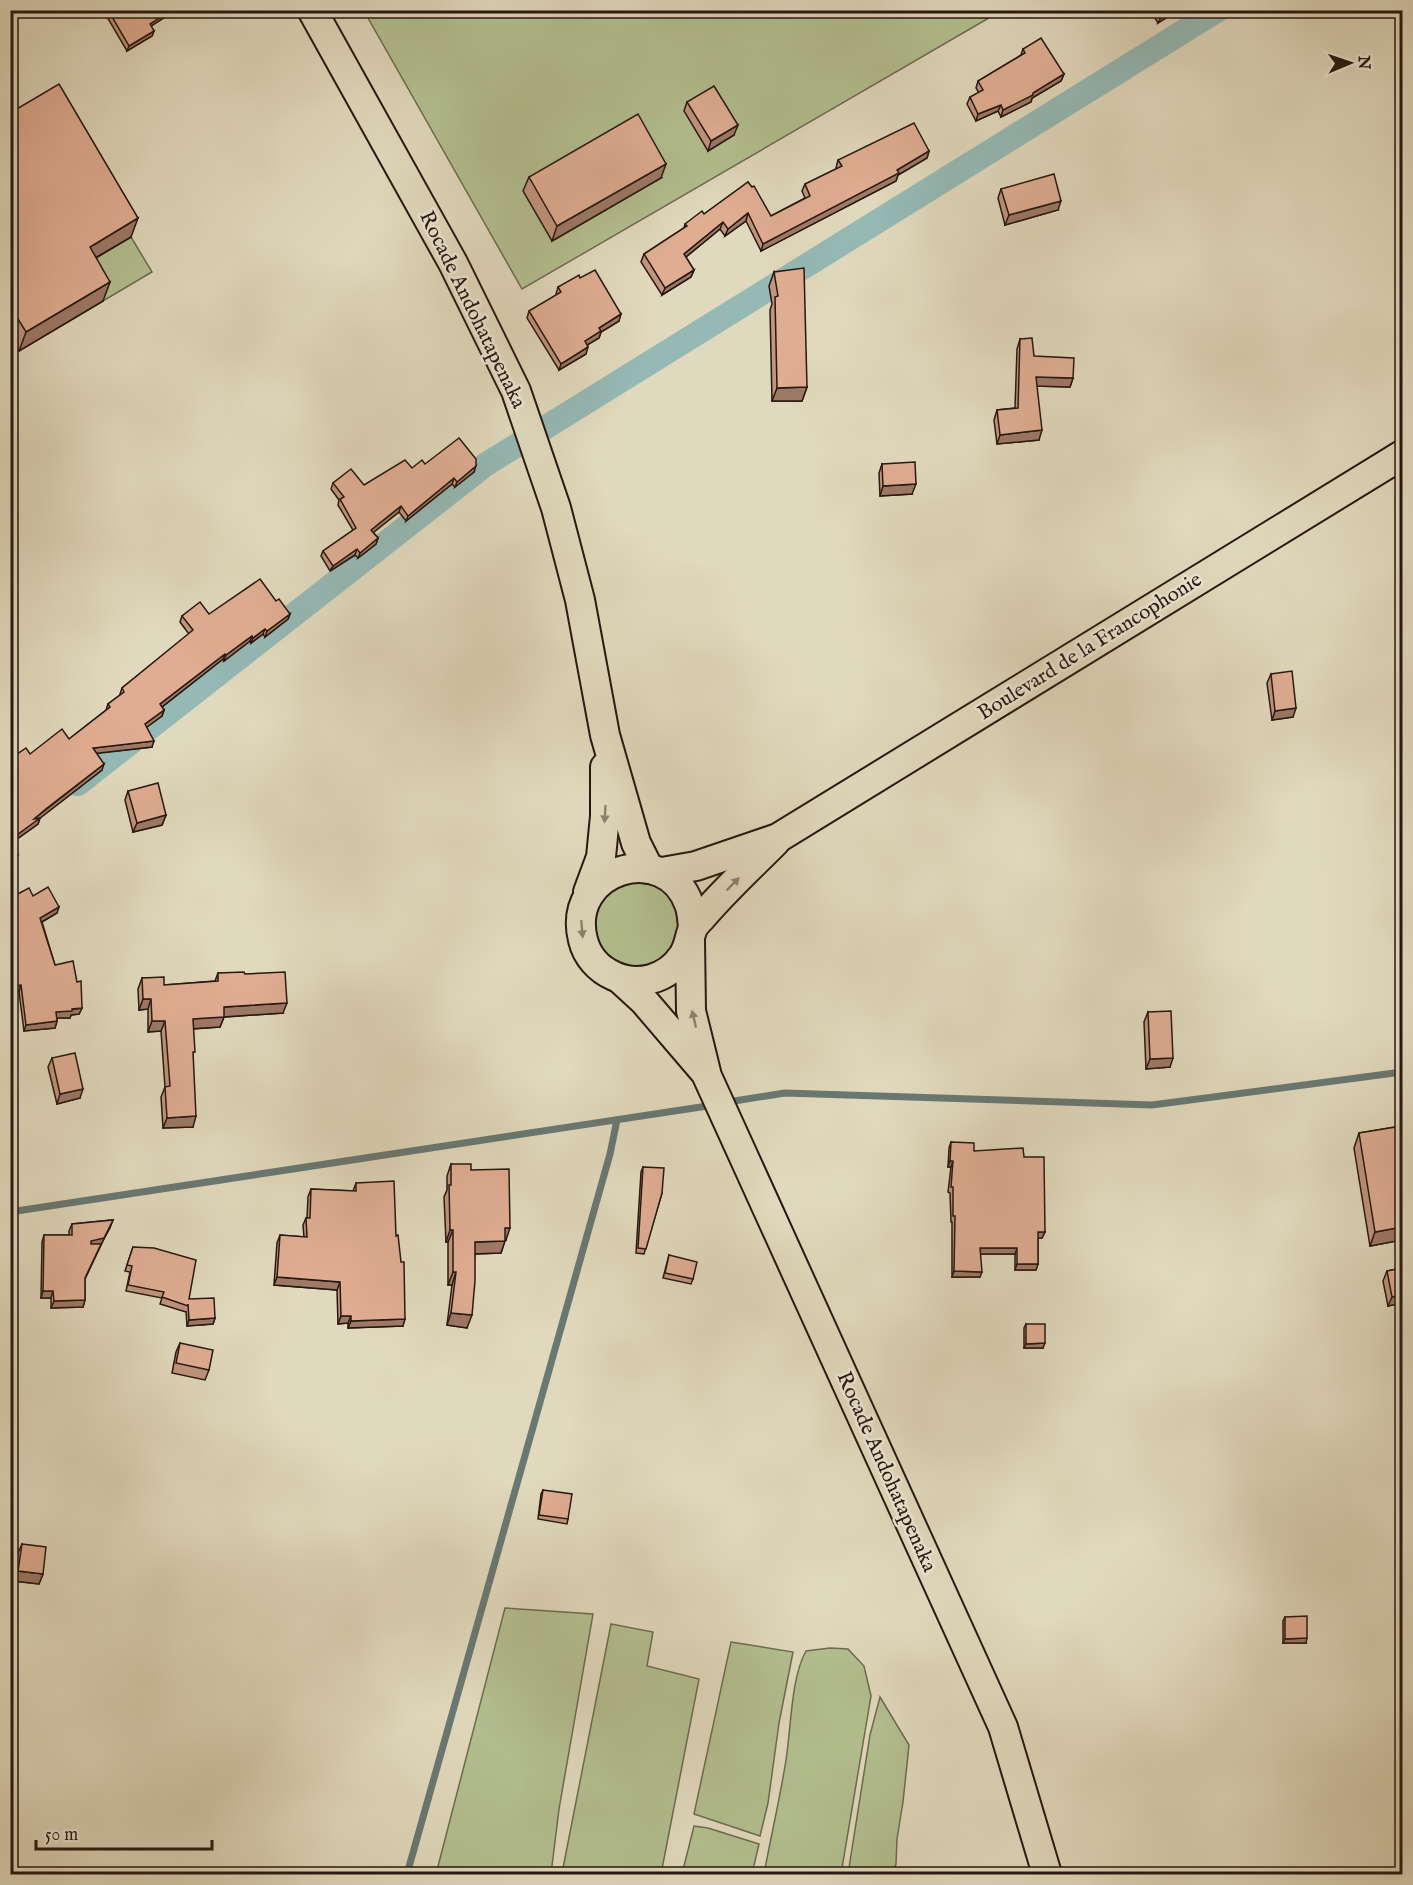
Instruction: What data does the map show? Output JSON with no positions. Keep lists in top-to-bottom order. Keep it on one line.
{"streets":{"main road":["Rocade Andohatapenaka","Boulevard de la Francophonie"]},"scale_bar":"50 m","north":"right"}
